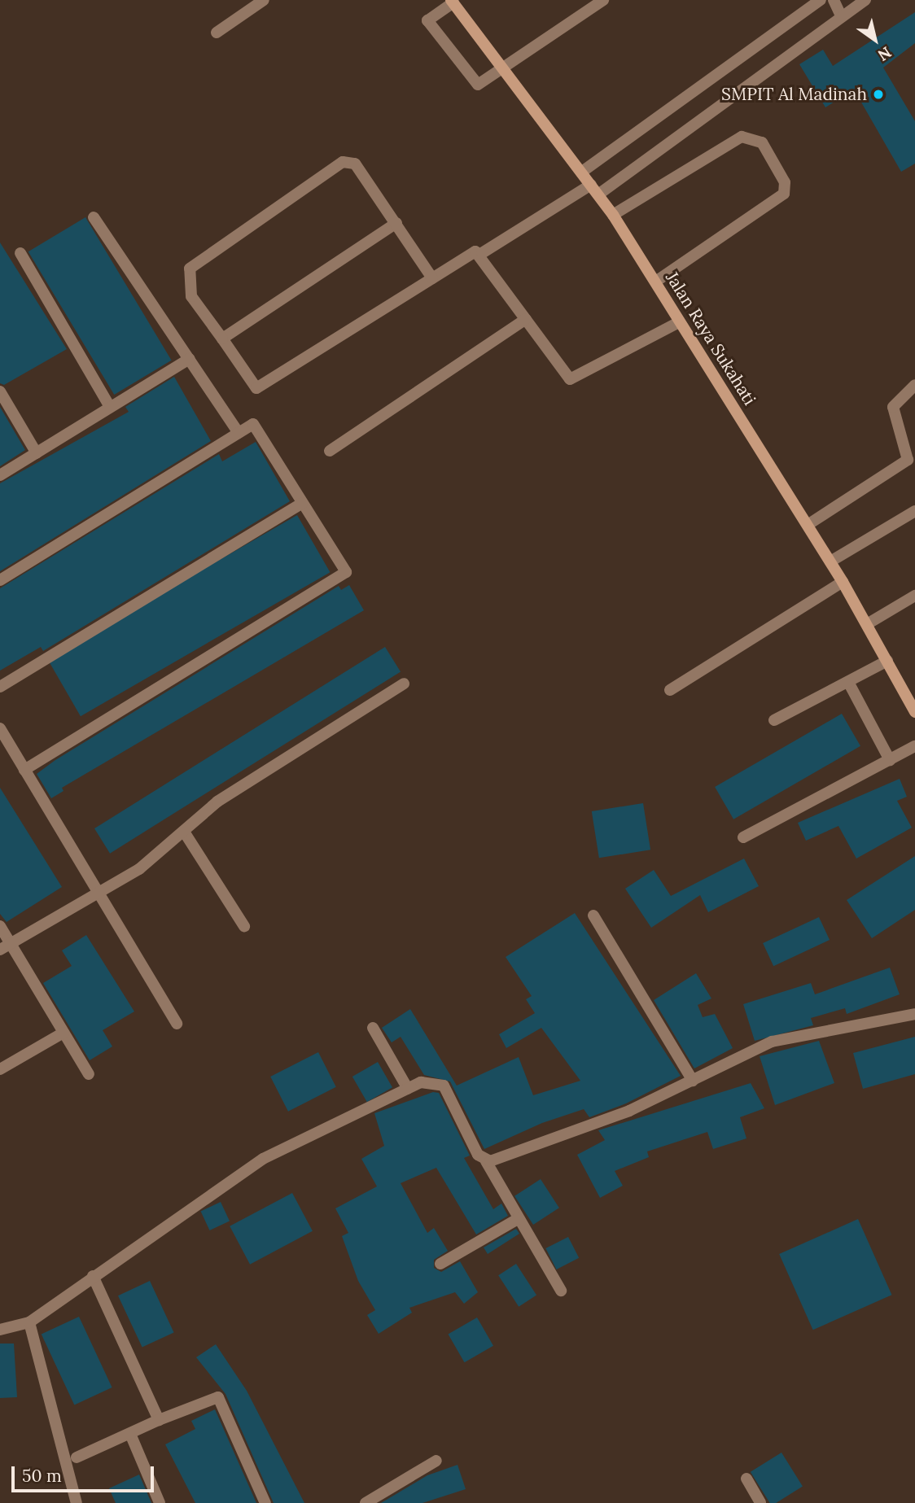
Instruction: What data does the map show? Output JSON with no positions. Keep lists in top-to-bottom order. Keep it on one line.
{"streets":{"main road":["Jalan Raya Sukahati"]},"places":["SMPIT Al Madinah"],"scale_bar":"50 m","north":"bottom right"}
